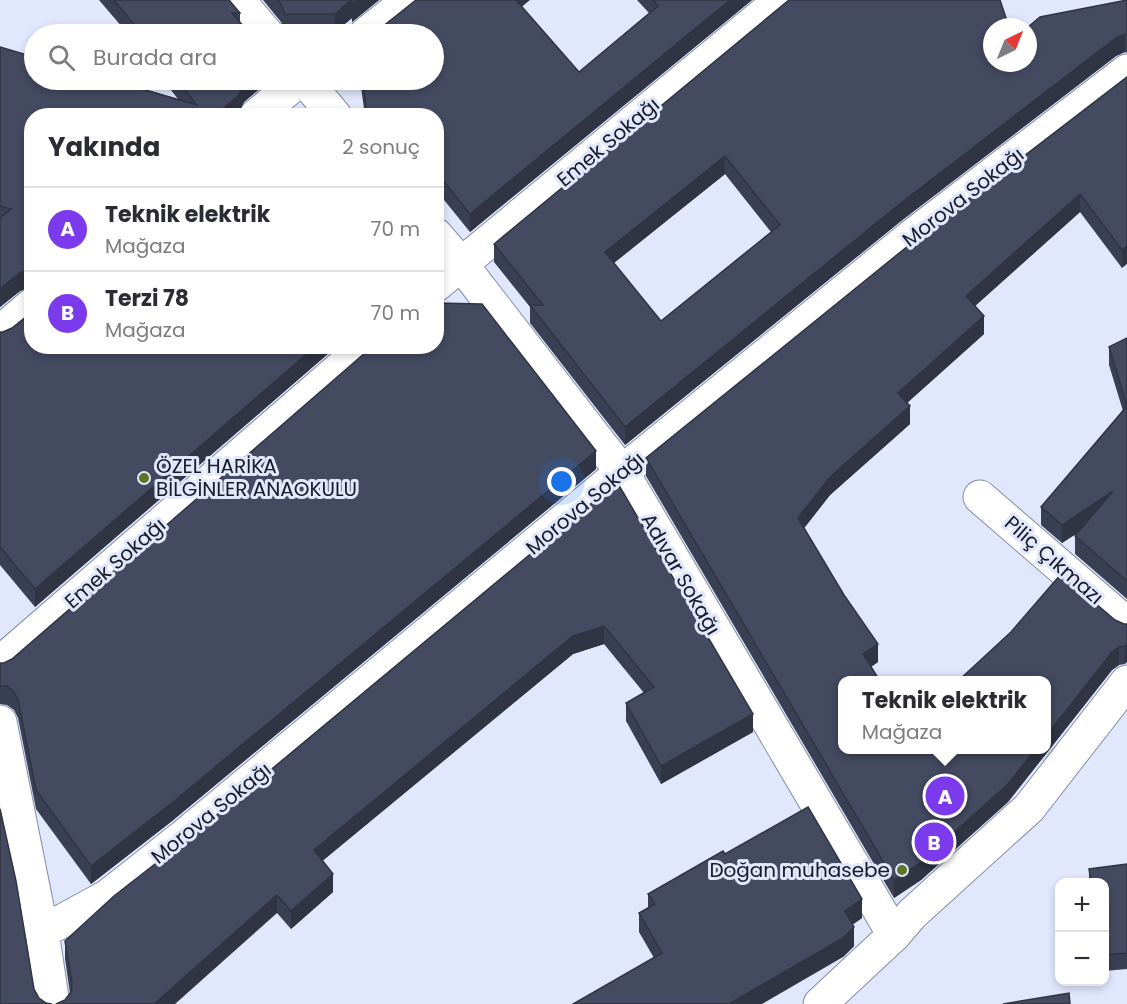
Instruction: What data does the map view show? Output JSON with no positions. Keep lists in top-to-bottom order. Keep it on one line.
{"streets":{"street":["Emek Sokağı","Morova Sokağı","Piliç Çıkmazı","Adıvar Sokağı"]},"crossings":[["Emek Sokağı","Adıvar Sokağı"],["Morova Sokağı","Adıvar Sokağı"]],"places":["ÖZEL HARİKA BİLGİNLER ANAOKULU","Doğan muhasebe"],"north":"top right","page":{"search":"Burada ara","heading":["Yakında","2 sonuç"],"list":[{"mark":"A","name":"Teknik elektrik","note":"Mağaza","value":"70 m"},{"mark":"B","name":"Terzi 78","note":"Mağaza","value":"70 m"}],"popup":["Teknik elektrik","Mağaza"],"pins":["A","B"],"map_buttons":["+","−"]}}
